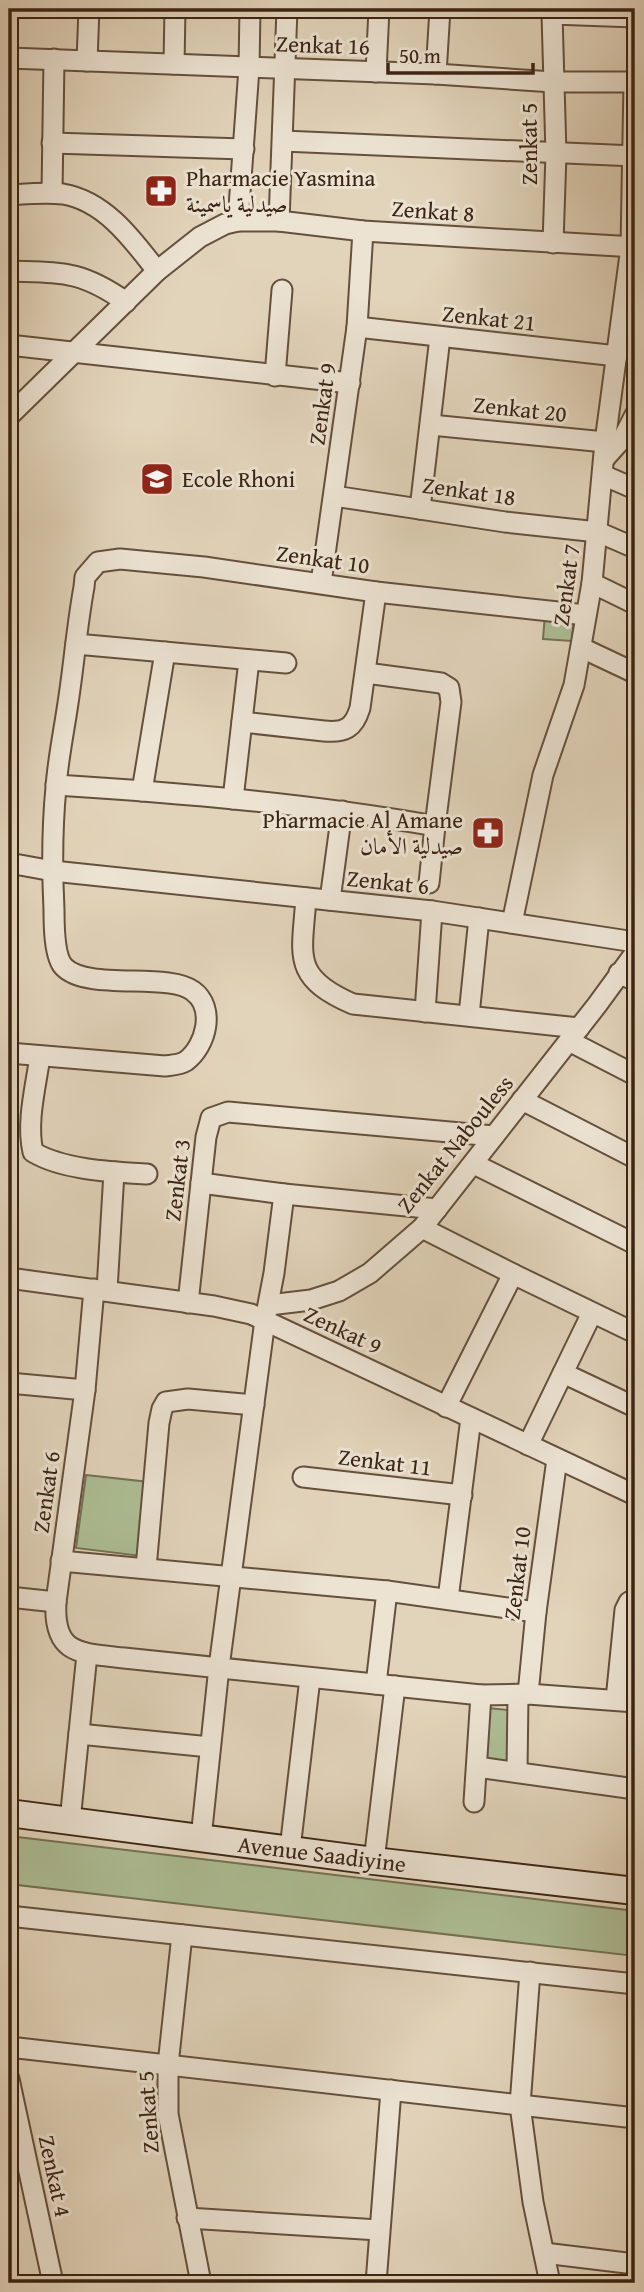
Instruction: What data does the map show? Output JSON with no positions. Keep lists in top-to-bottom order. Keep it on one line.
{"streets":{"main road":["Avenue Saadiyine"],"street":["Zenkat 16","Zenkat 5","Zenkat 8","Zenkat 21","Zenkat 9","Zenkat 20","Zenkat 18","Zenkat 10","Zenkat 7","Zenkat 6","Zenkat Nabouless","Zenkat 3","Zenkat 11","Zenkat 4"]},"crossings":[["Zenkat 16","Zenkat 5"],["Zenkat 16","Zenkat 7"],["Zenkat 5","Zenkat 8"],["Zenkat 8","Zenkat 9"],["Zenkat 8","Zenkat 7"],["Zenkat 21","Zenkat 9"],["Zenkat 21","Zenkat 7"],["Zenkat 9","Zenkat 18"],["Zenkat 9","Zenkat 10"],["Zenkat 9","Zenkat 6"],["Zenkat 9","Zenkat Nabouless"],["Zenkat 9","Zenkat 3"],["Zenkat 20","Zenkat 7"],["Zenkat 18","Zenkat 7"],["Zenkat 10","Zenkat 7"],["Zenkat 10","Zenkat 6"],["Zenkat 7","Zenkat 6"],["Zenkat Nabouless","Zenkat 3"]],"places":{"pharmacy":["Pharmacie Yasmina صيدلية ياسمينة","Pharmacie Al Amane صيدلية الأمان"],"school or university":["Ecole Rhoni"]},"scale_bar":"50 m"}
